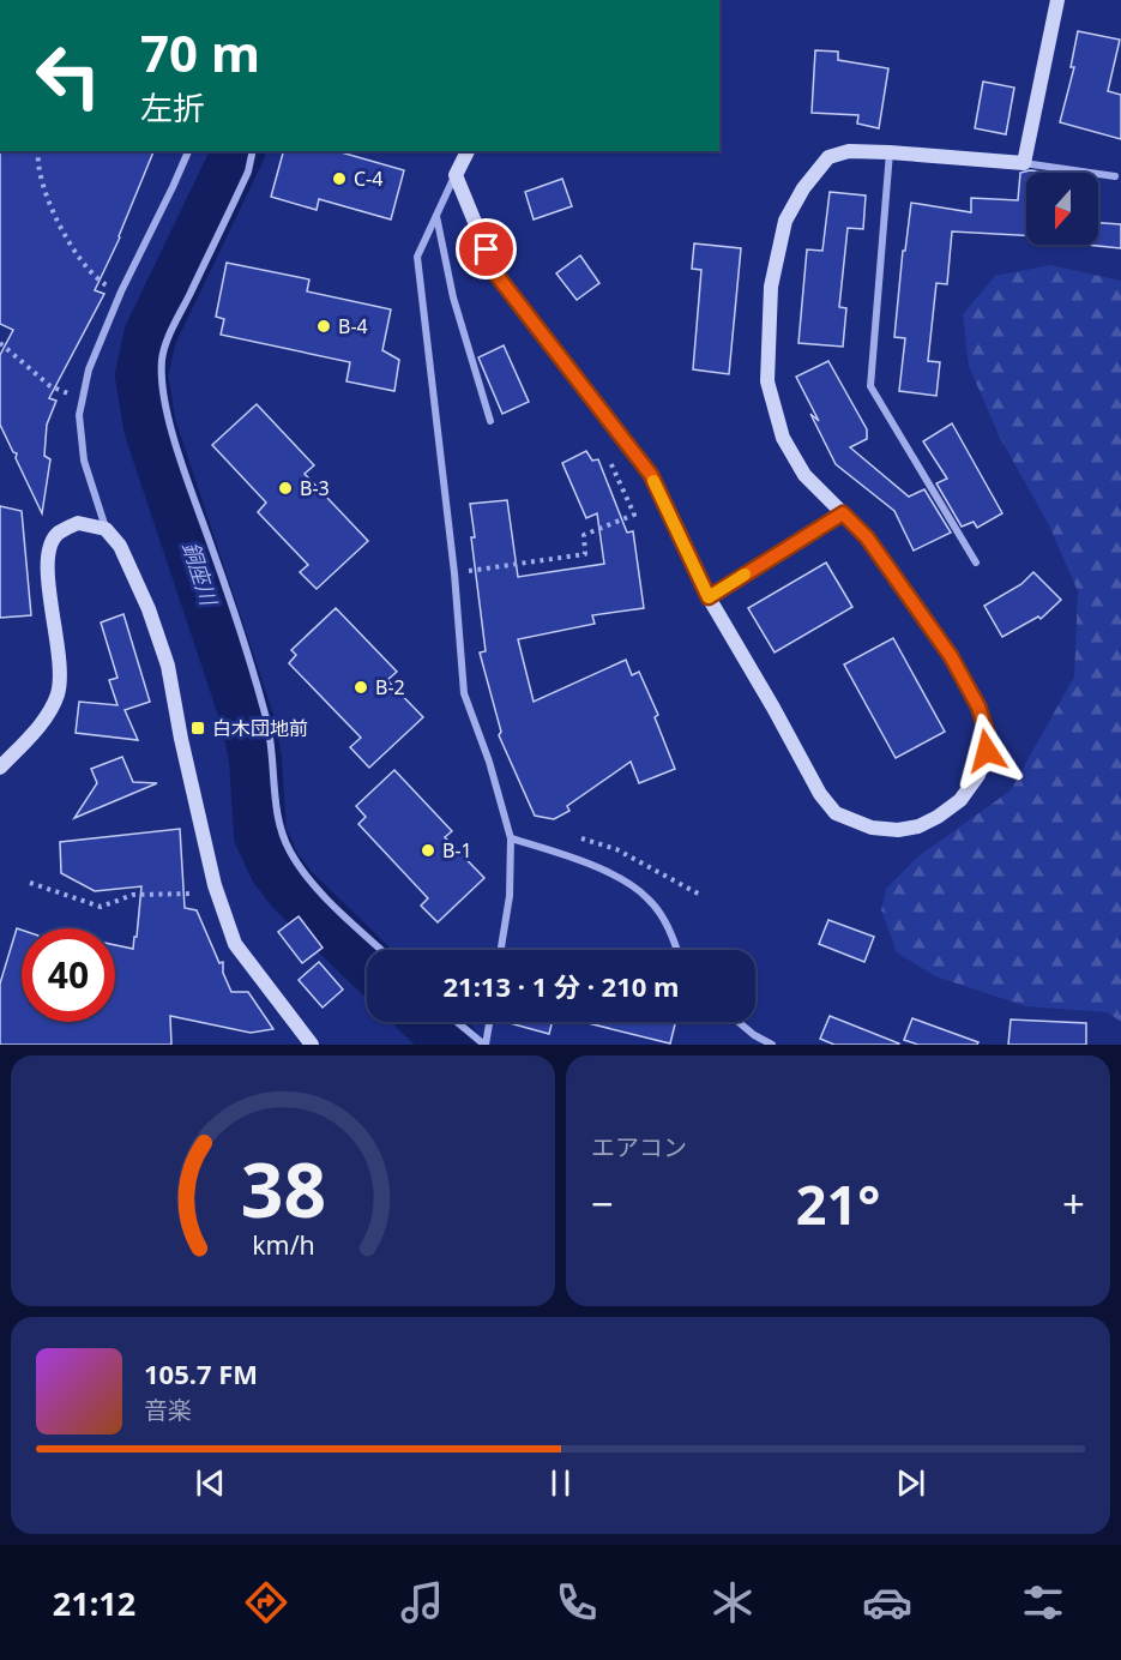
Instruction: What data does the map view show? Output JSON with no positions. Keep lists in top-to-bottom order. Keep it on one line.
{"water":["銅座川"],"places":{"other":["C-4","B-4","B-3","B-2","B-1"],"transit":["白木団地前"]},"north":"bottom","page":{"turn":["70 m","左折"],"limit":"40","trip":"21:13 · 1 分 · 210 m","tile":"エアコン","heat":["−","21°","+"],"song":["105.7 FM","音楽"],"tabs":"21:12","gauge":["38","km/h"]}}
